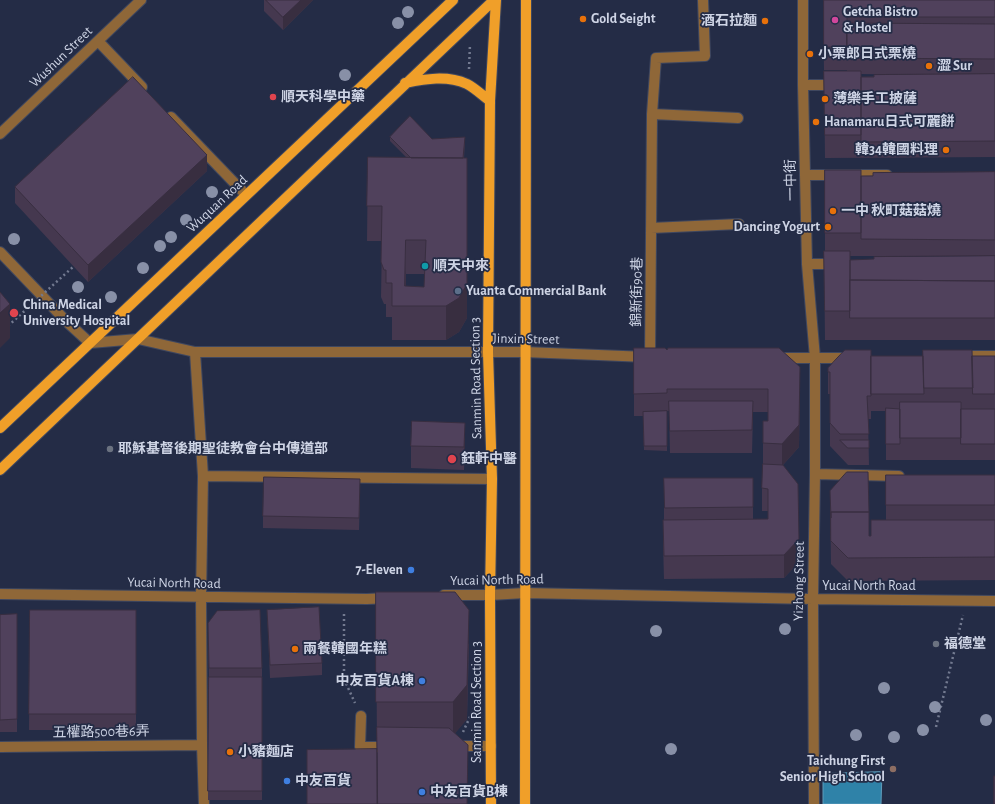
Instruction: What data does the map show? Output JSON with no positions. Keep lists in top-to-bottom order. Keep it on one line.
{"streets":{"main road":["Wuquan Road","Sanmin Road Section 3"],"street":["Wushun Street","一中街","錦新街90巷","Jinxin Street","Yucai North Road","Yizhong Street","五權路500巷6弄"]},"crossings":[["一中街","Yizhong Street"],["Wuquan Road","Jinxin Street"],["錦新街90巷","Jinxin Street"],["Jinxin Street","Sanmin Road Section 3"],["Sanmin Road Section 3","Yucai North Road"],["Yucai North Road","Yizhong Street"]],"places":["Gold Seight","Getcha Bistro & Hostel","酒石拉麵","小栗郎日式栗燒","澀 Sur","順天科學中藥","薄樂手工披薩","Hanamaru日式可麗餅","韓34韓國料理","一中 秋町菇菇燒","Dancing Yogurt","順天中來","Yuanta Commercial Bank","China Medical University Hospital","耶穌基督後期聖徒教會台中傳道部","鈺軒中醫","7-Eleven","福德堂","兩餐韓國年糕","中友百貨A棟","小豬麵店","Taichung First Senior High School","中友百貨","中友百貨B棟"]}
